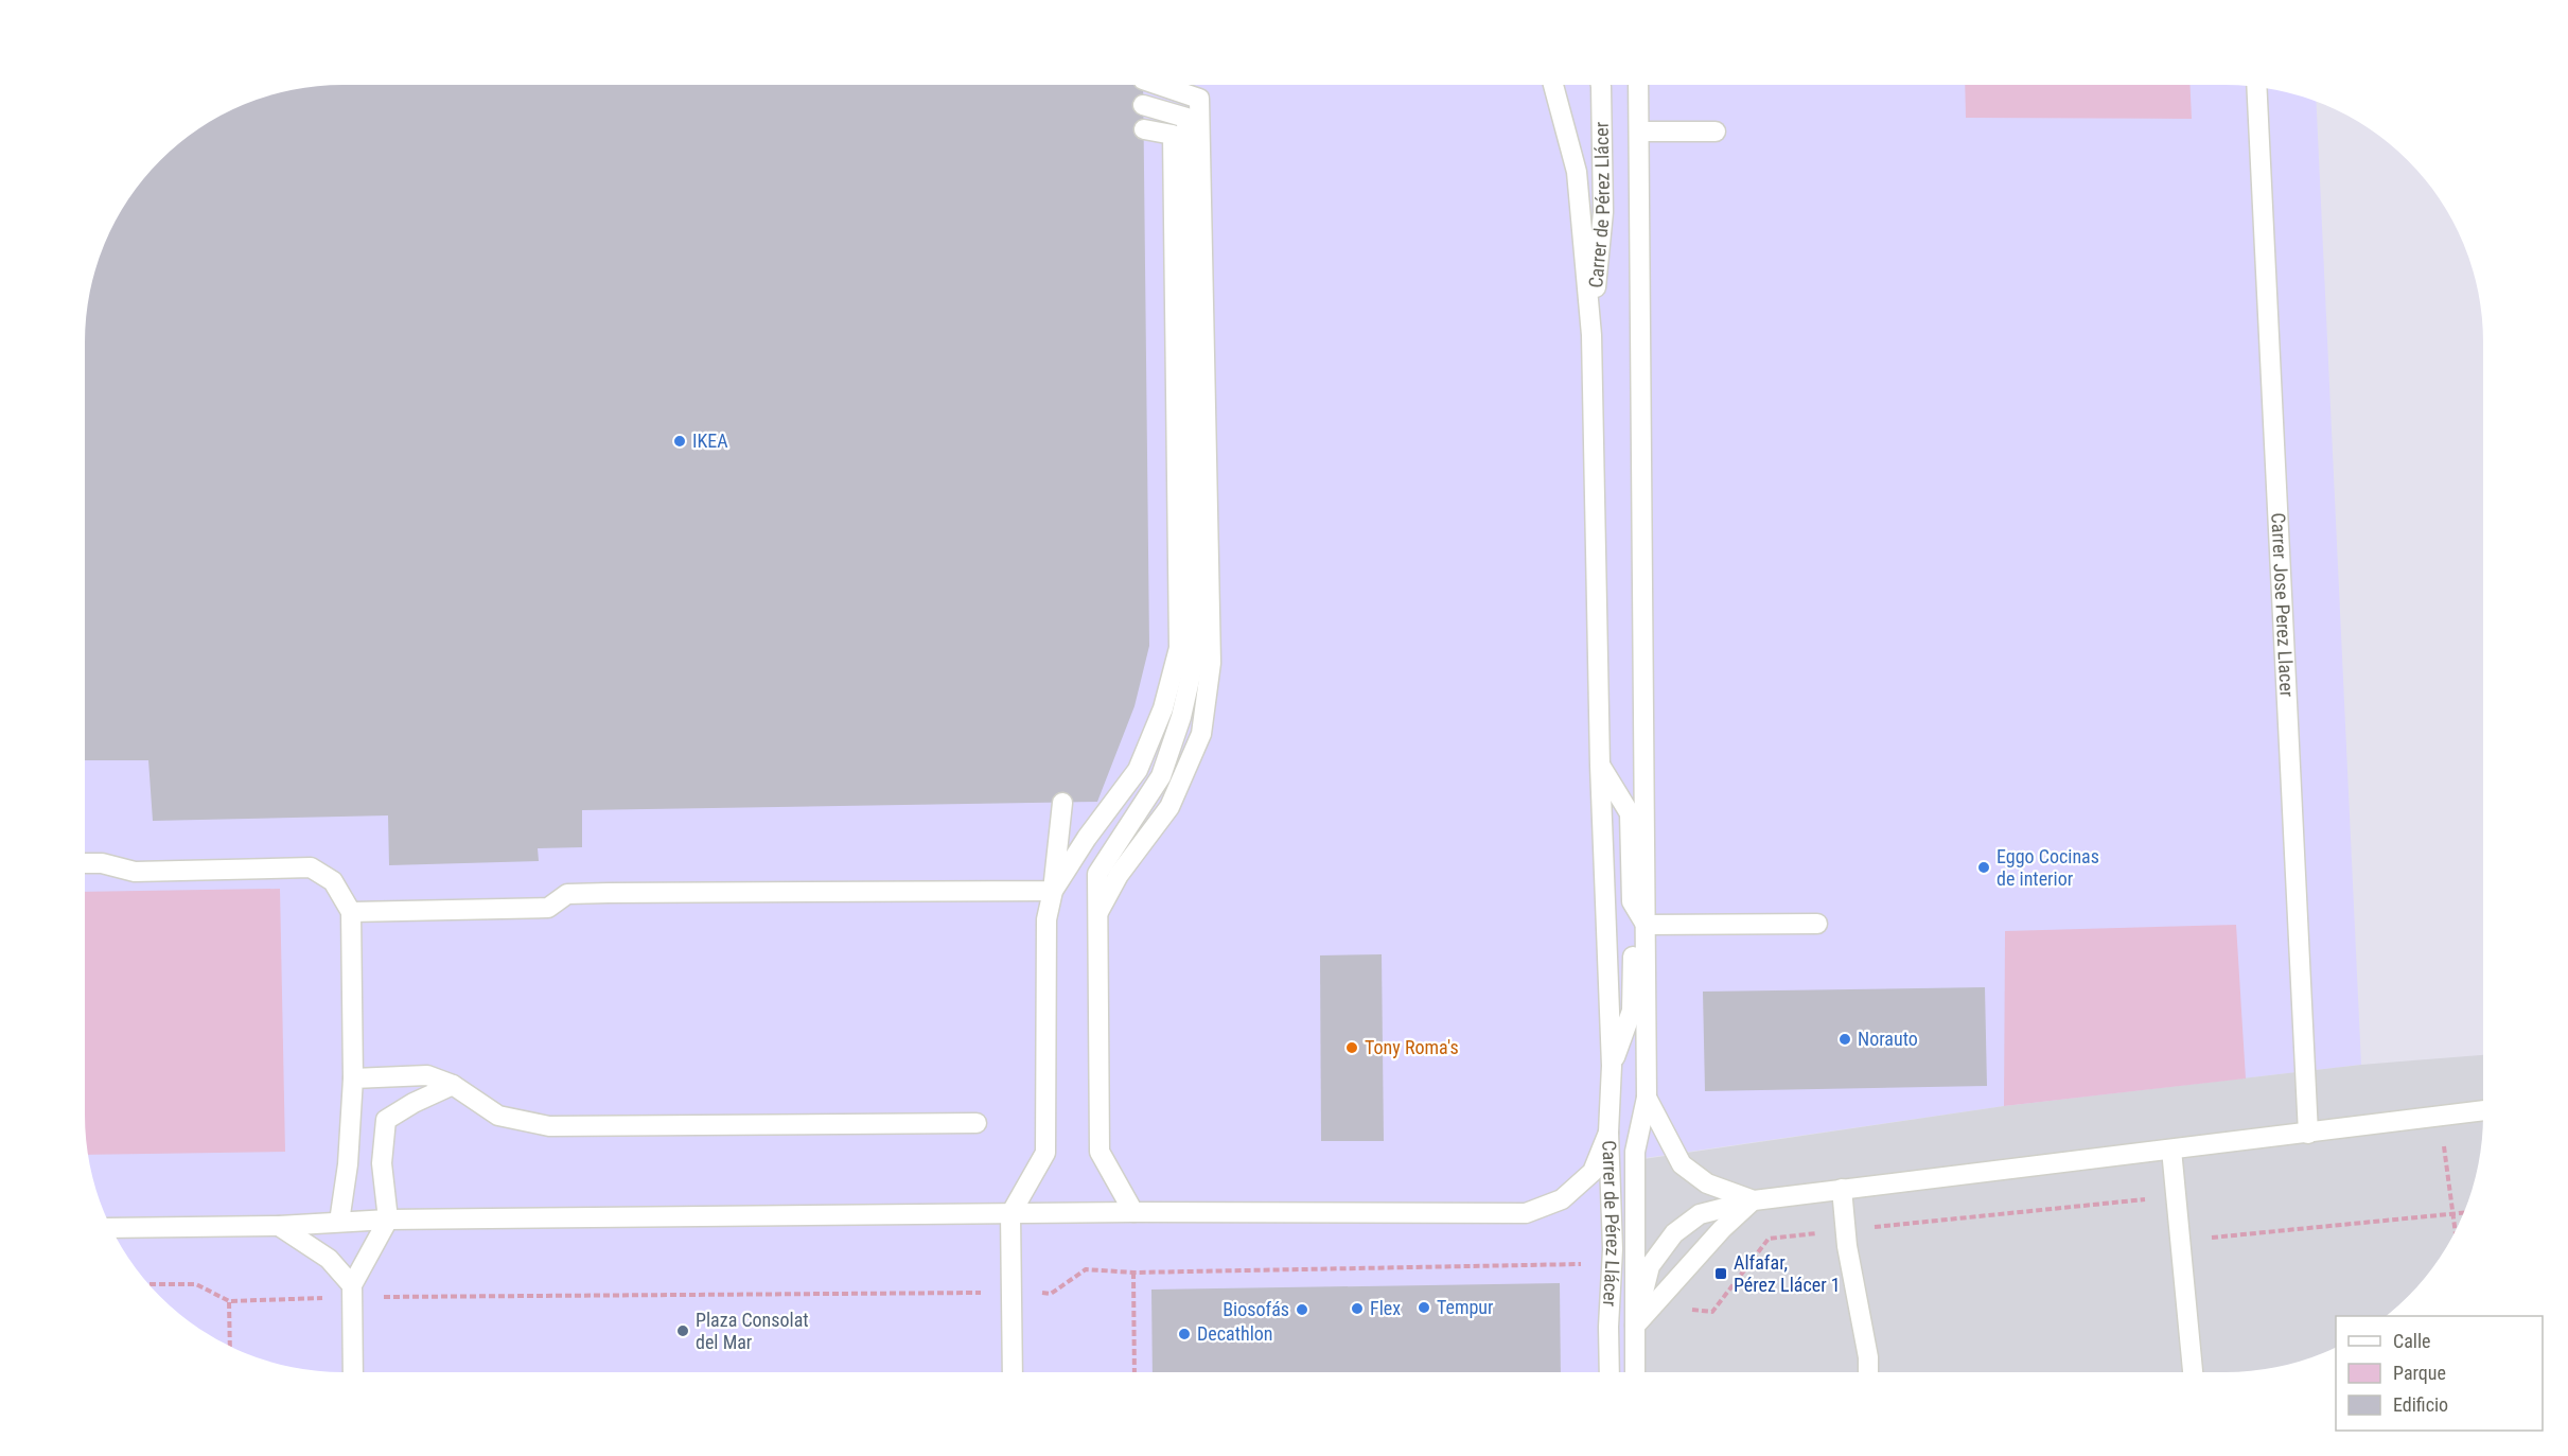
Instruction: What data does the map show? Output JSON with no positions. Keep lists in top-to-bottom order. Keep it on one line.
{"streets":{"street":["Carrer de Pérez Llácer","Carrer Jose Perez Llacer"]},"places":{"other":["IKEA","Eggo Cocinas de interior","Norauto","Tony Roma's","Tempur","Flex","Biosofás","Plaza Consolat del Mar","Decathlon"],"transit":["Alfafar, Pérez Llácer 1"]},"legend":["Calle","Parque","Edificio"]}
